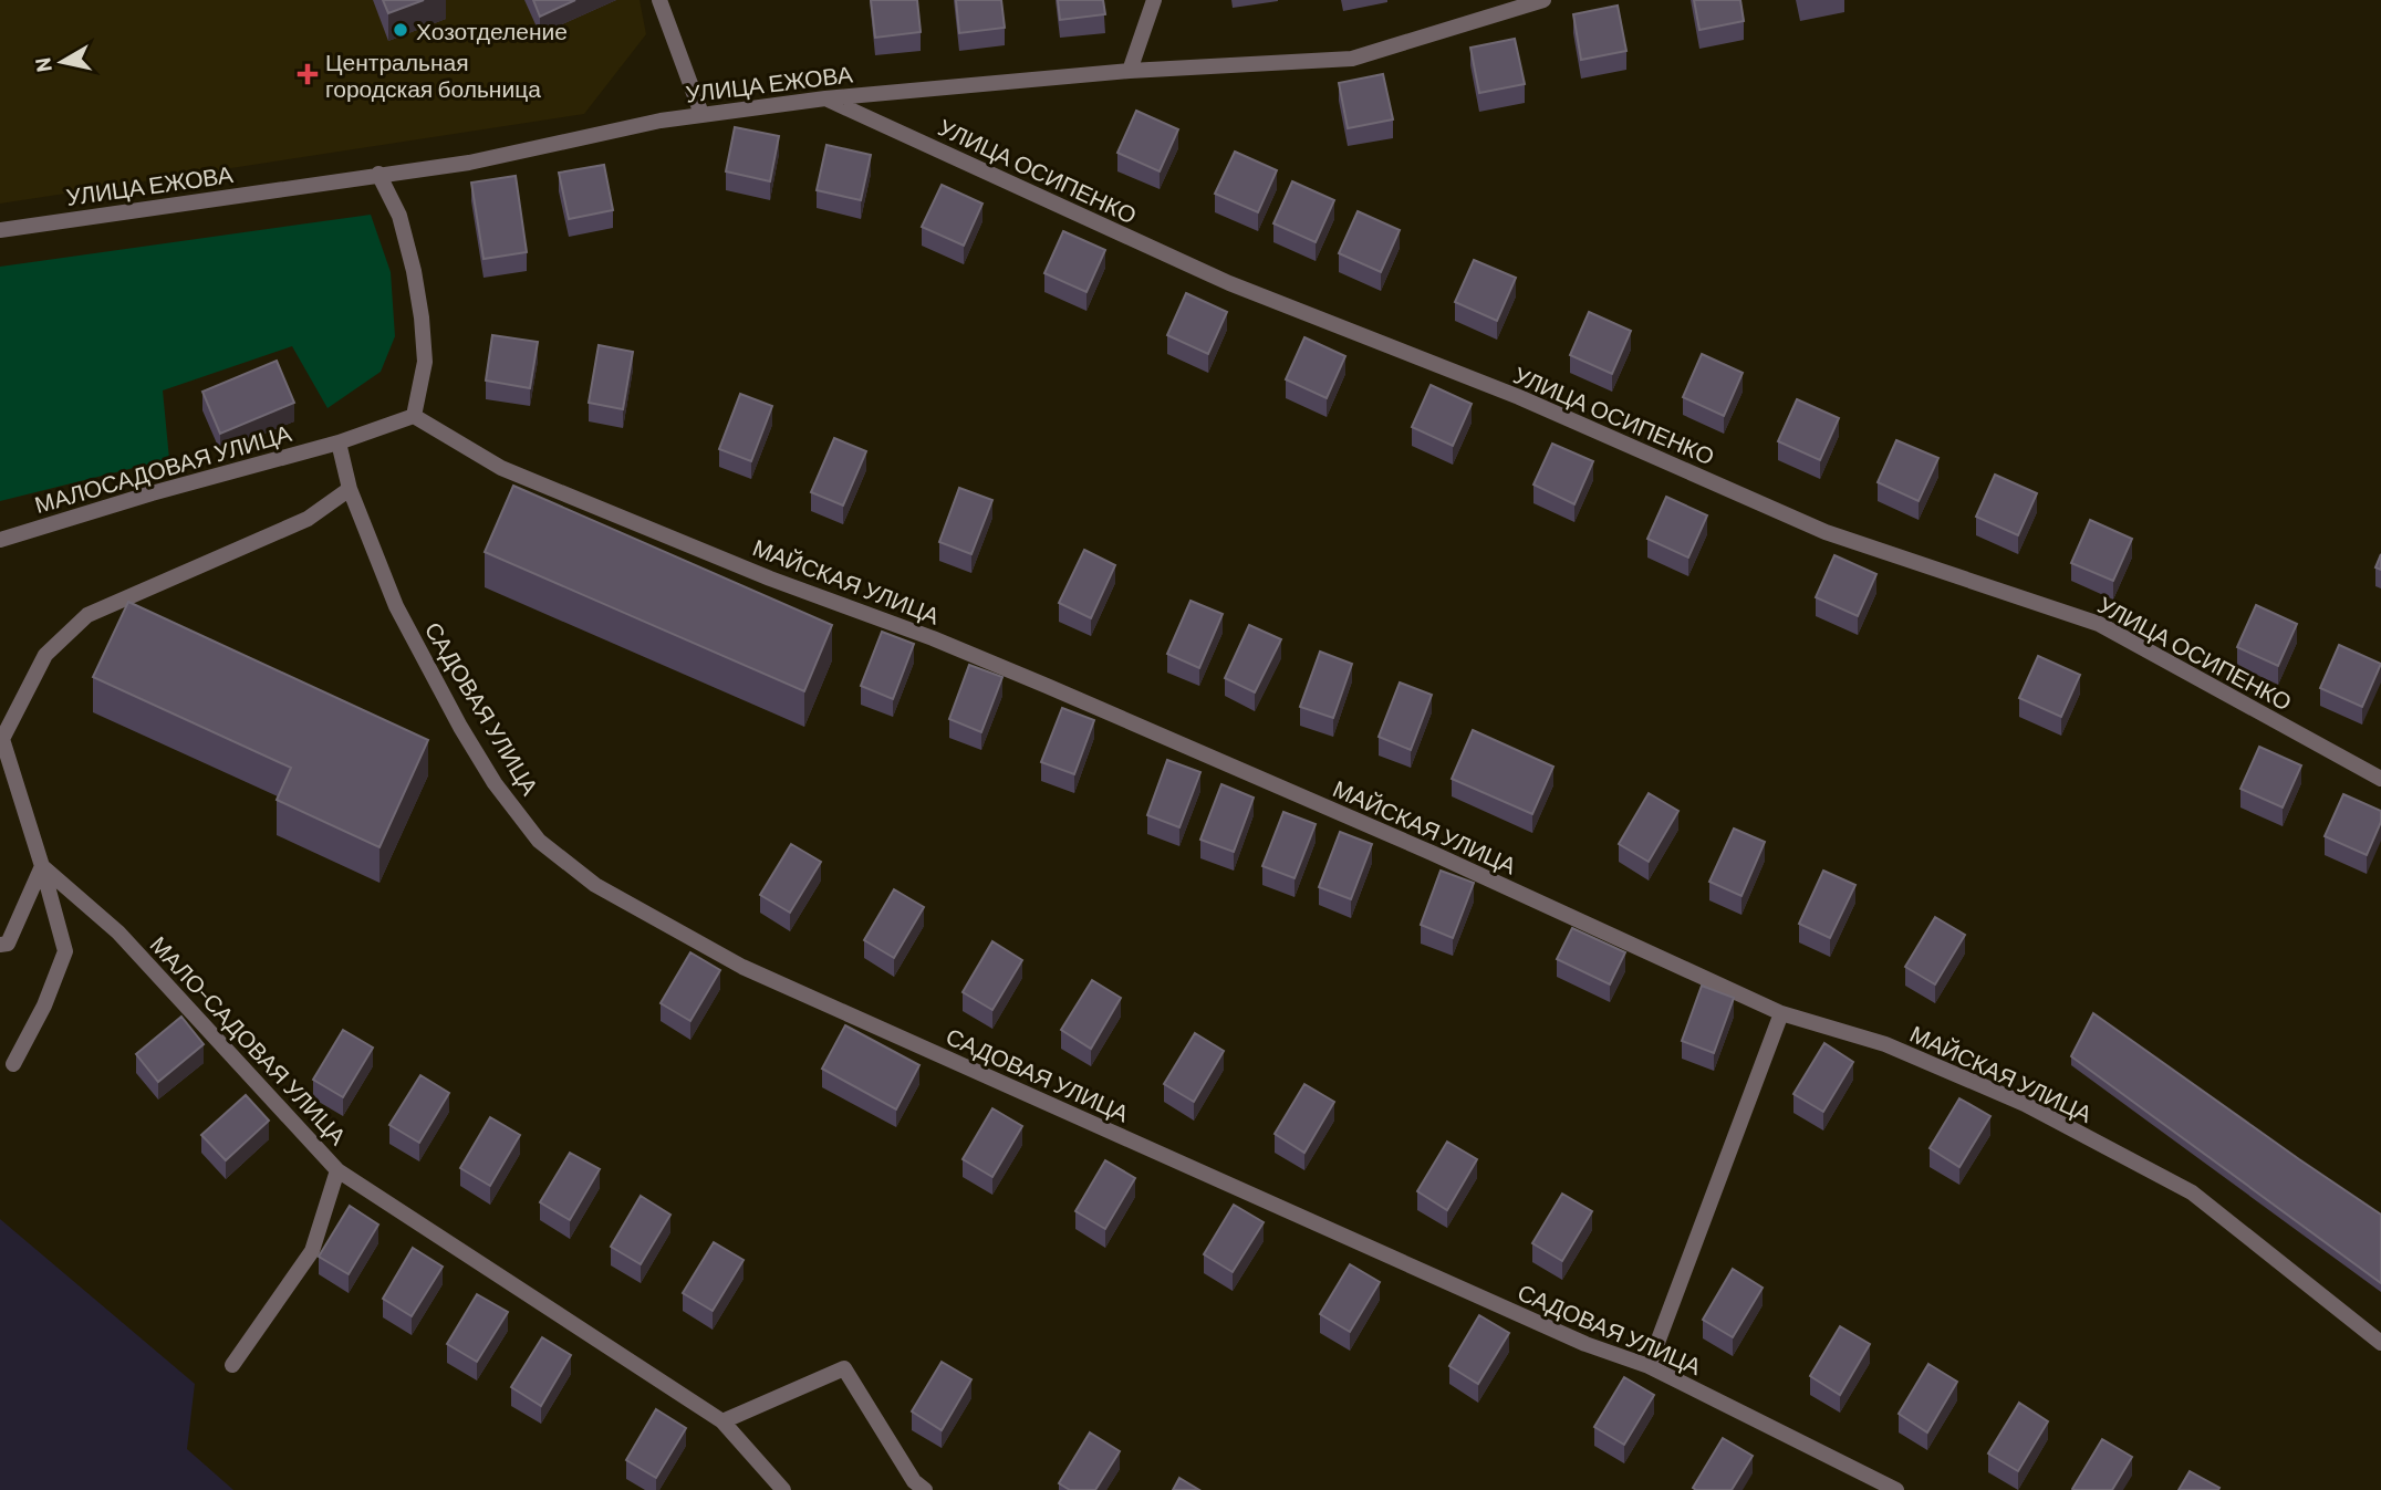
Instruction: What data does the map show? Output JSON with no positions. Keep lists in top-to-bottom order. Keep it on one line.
{"streets":{"street":["УЛИЦА ЕЖОВА","УЛИЦА ОСИПЕНКО","МАЛОСАДОВАЯ УЛИЦА","МАЙСКАЯ УЛИЦА","САДОВАЯ УЛИЦА","МАЛО-САДОВАЯ УЛИЦА"]},"crossings":[["УЛИЦА ЕЖОВА","УЛИЦА ОСИПЕНКО"],["МАЛОСАДОВАЯ УЛИЦА","МАЙСКАЯ УЛИЦА"]],"places":{"other":["Хозотделение"],"health":["Центральная городская больница"]},"north":"left"}
